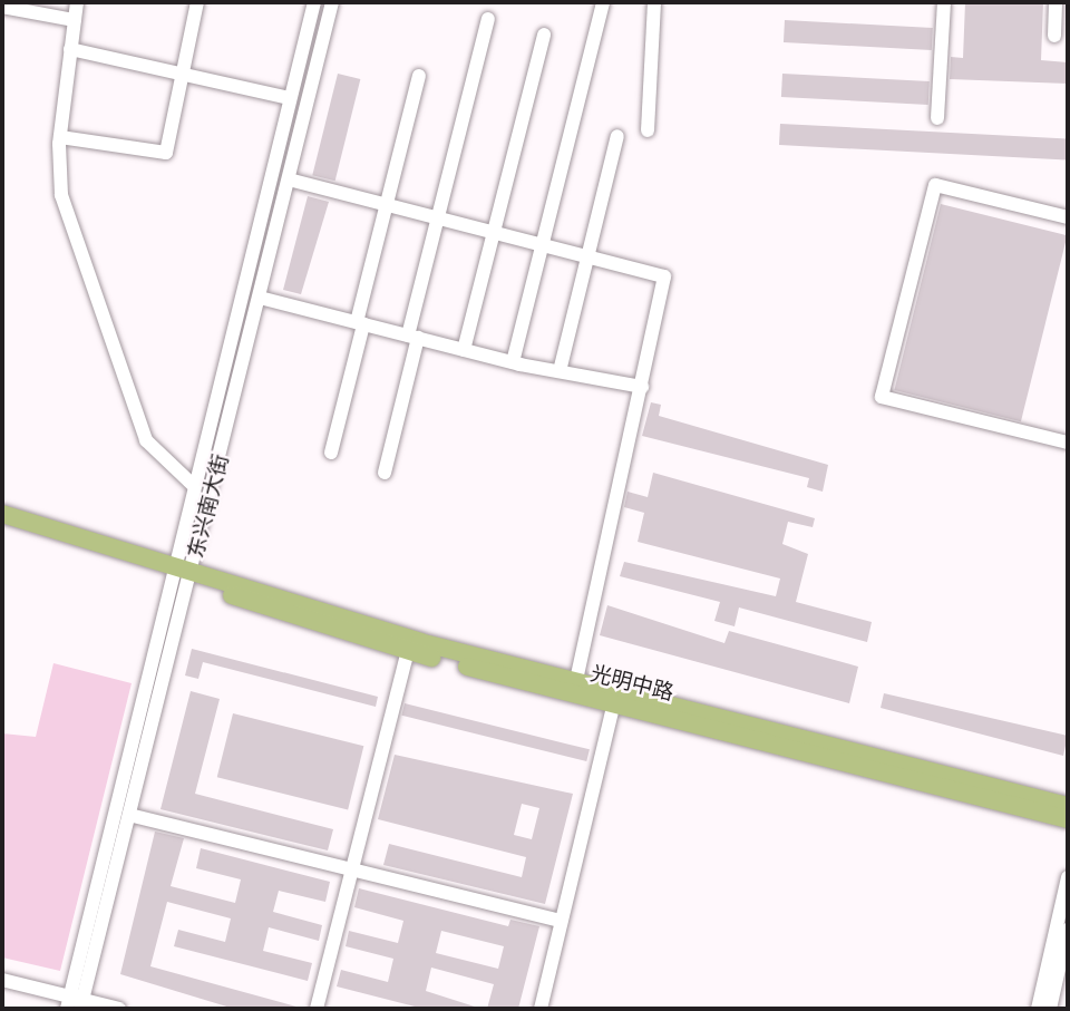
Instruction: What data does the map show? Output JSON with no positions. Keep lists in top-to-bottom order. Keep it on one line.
{"streets":{"main road":["光明中路"],"street":["东兴南大街"]},"crossings":[["东兴南大街","光明中路"]]}
